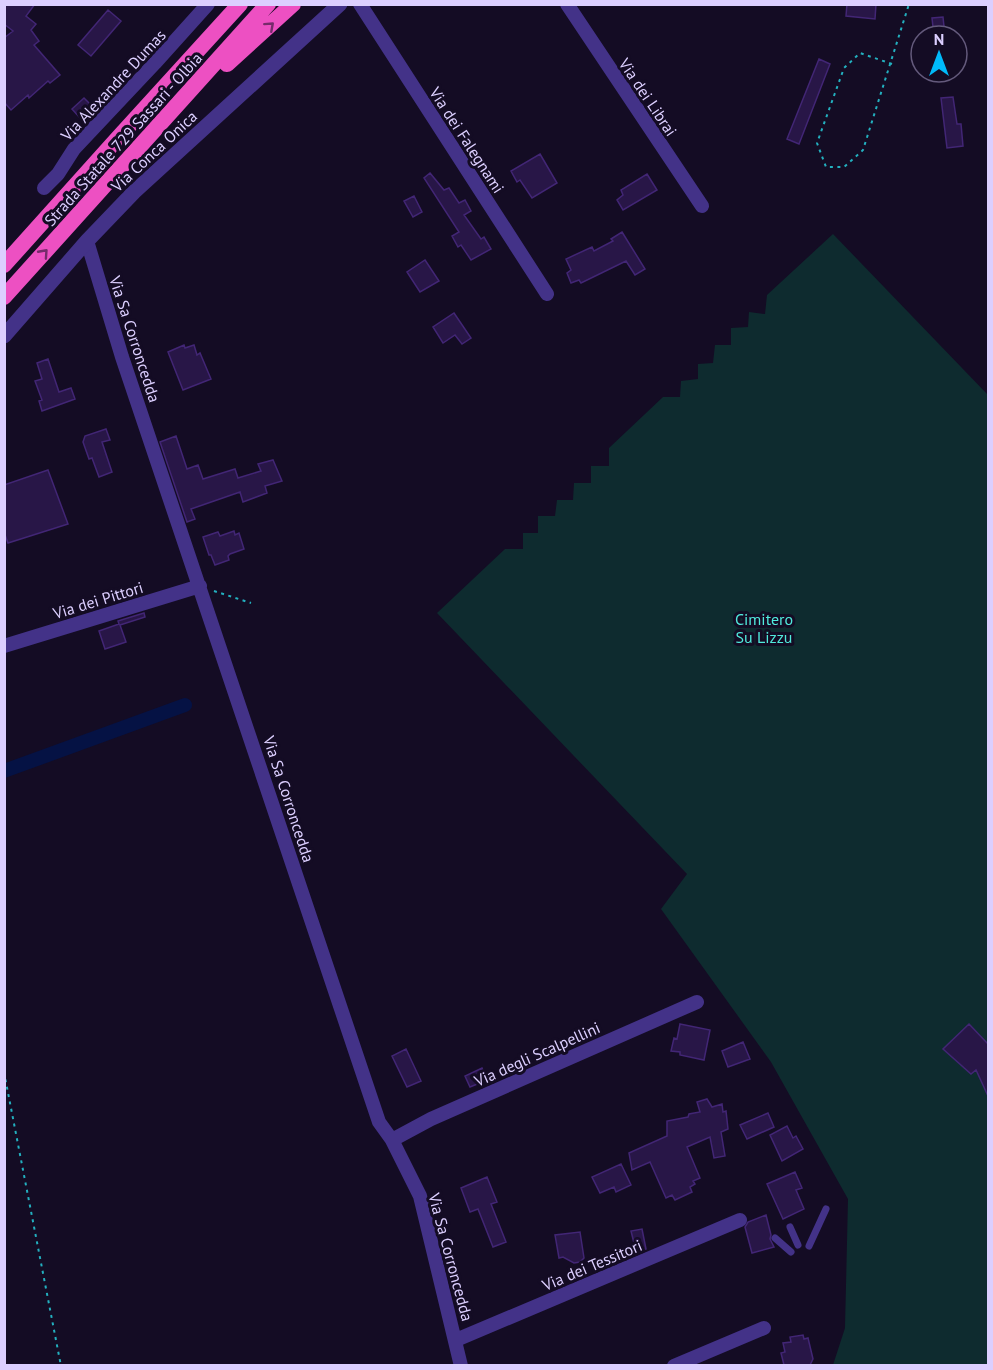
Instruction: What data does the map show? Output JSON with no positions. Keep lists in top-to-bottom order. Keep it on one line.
{"streets":{"highway":["Strada Statale 729 Sassari - Olbia"],"street":["Via Alexandre Dumas","Via dei Librai","Via dei Falegnami","Via Conca Onica","Via Sa Corroncedda","Via dei Pittori","Via degli Scalpellini","Via dei Tessitori"]},"crossings":[["Via Conca Onica","Via Sa Corroncedda"],["Via Sa Corroncedda","Via dei Pittori"],["Via Sa Corroncedda","Via degli Scalpellini"],["Via Sa Corroncedda","Via dei Tessitori"]],"parks":["Cimitero Su Lizzu"],"north":"top"}
